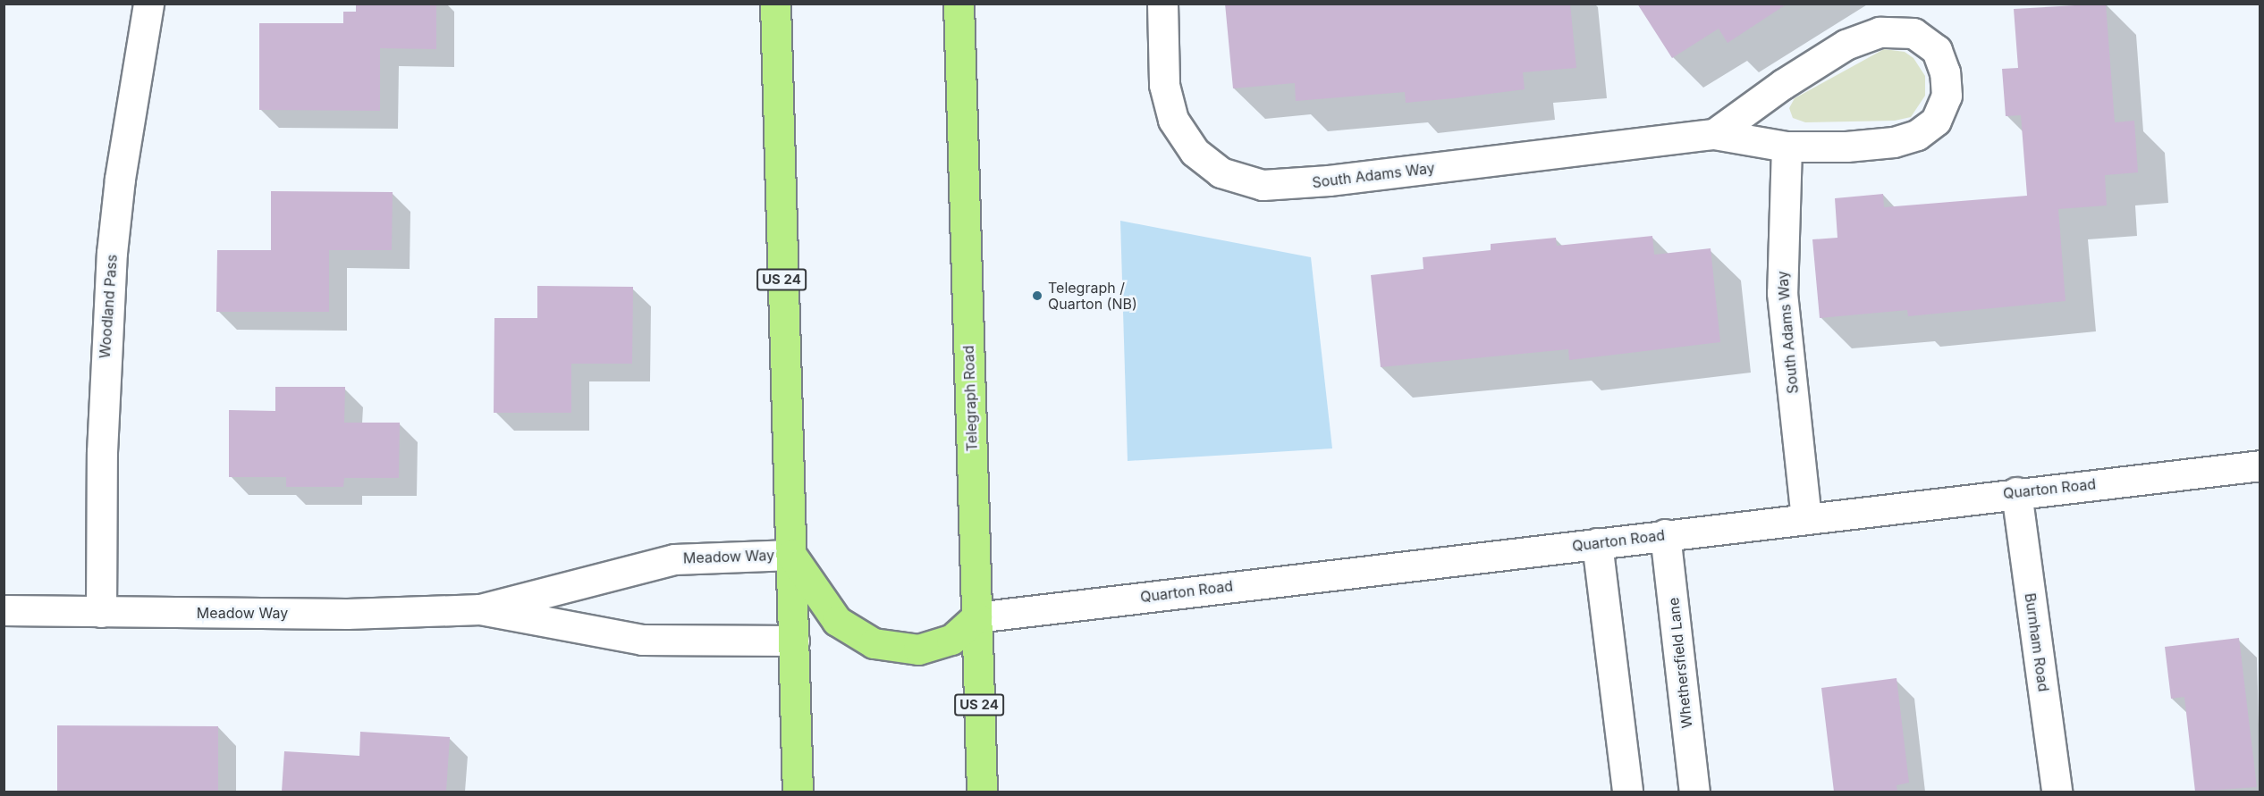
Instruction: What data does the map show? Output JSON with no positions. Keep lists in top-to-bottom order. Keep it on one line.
{"streets":{"highway":["US 24","Telegraph Road"],"street":["South Adams Way","Woodland Pass","Quarton Road","Meadow Way","Burnham Road","Whethersfield Lane"]},"crossings":[["South Adams Way","Quarton Road"],["US 24","Meadow Way"],["Woodland Pass","Meadow Way"],["Telegraph Road","Quarton Road"],["Quarton Road","Burnham Road"],["Quarton Road","Whethersfield Lane"]],"places":["Telegraph / Quarton (NB)"]}
